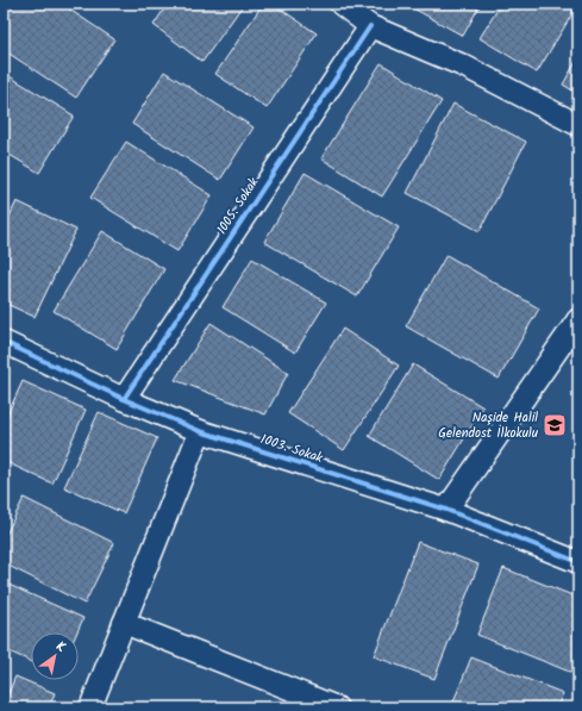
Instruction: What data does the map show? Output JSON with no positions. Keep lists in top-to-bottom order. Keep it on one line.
{"streets":{"street":["1005. Sokak","1003. Sokak"]},"crossings":[["1005. Sokak","1003. Sokak"]],"places":{"school or university":["Naşide Halil Gelendost İlkokulu"]},"north":"top right"}
